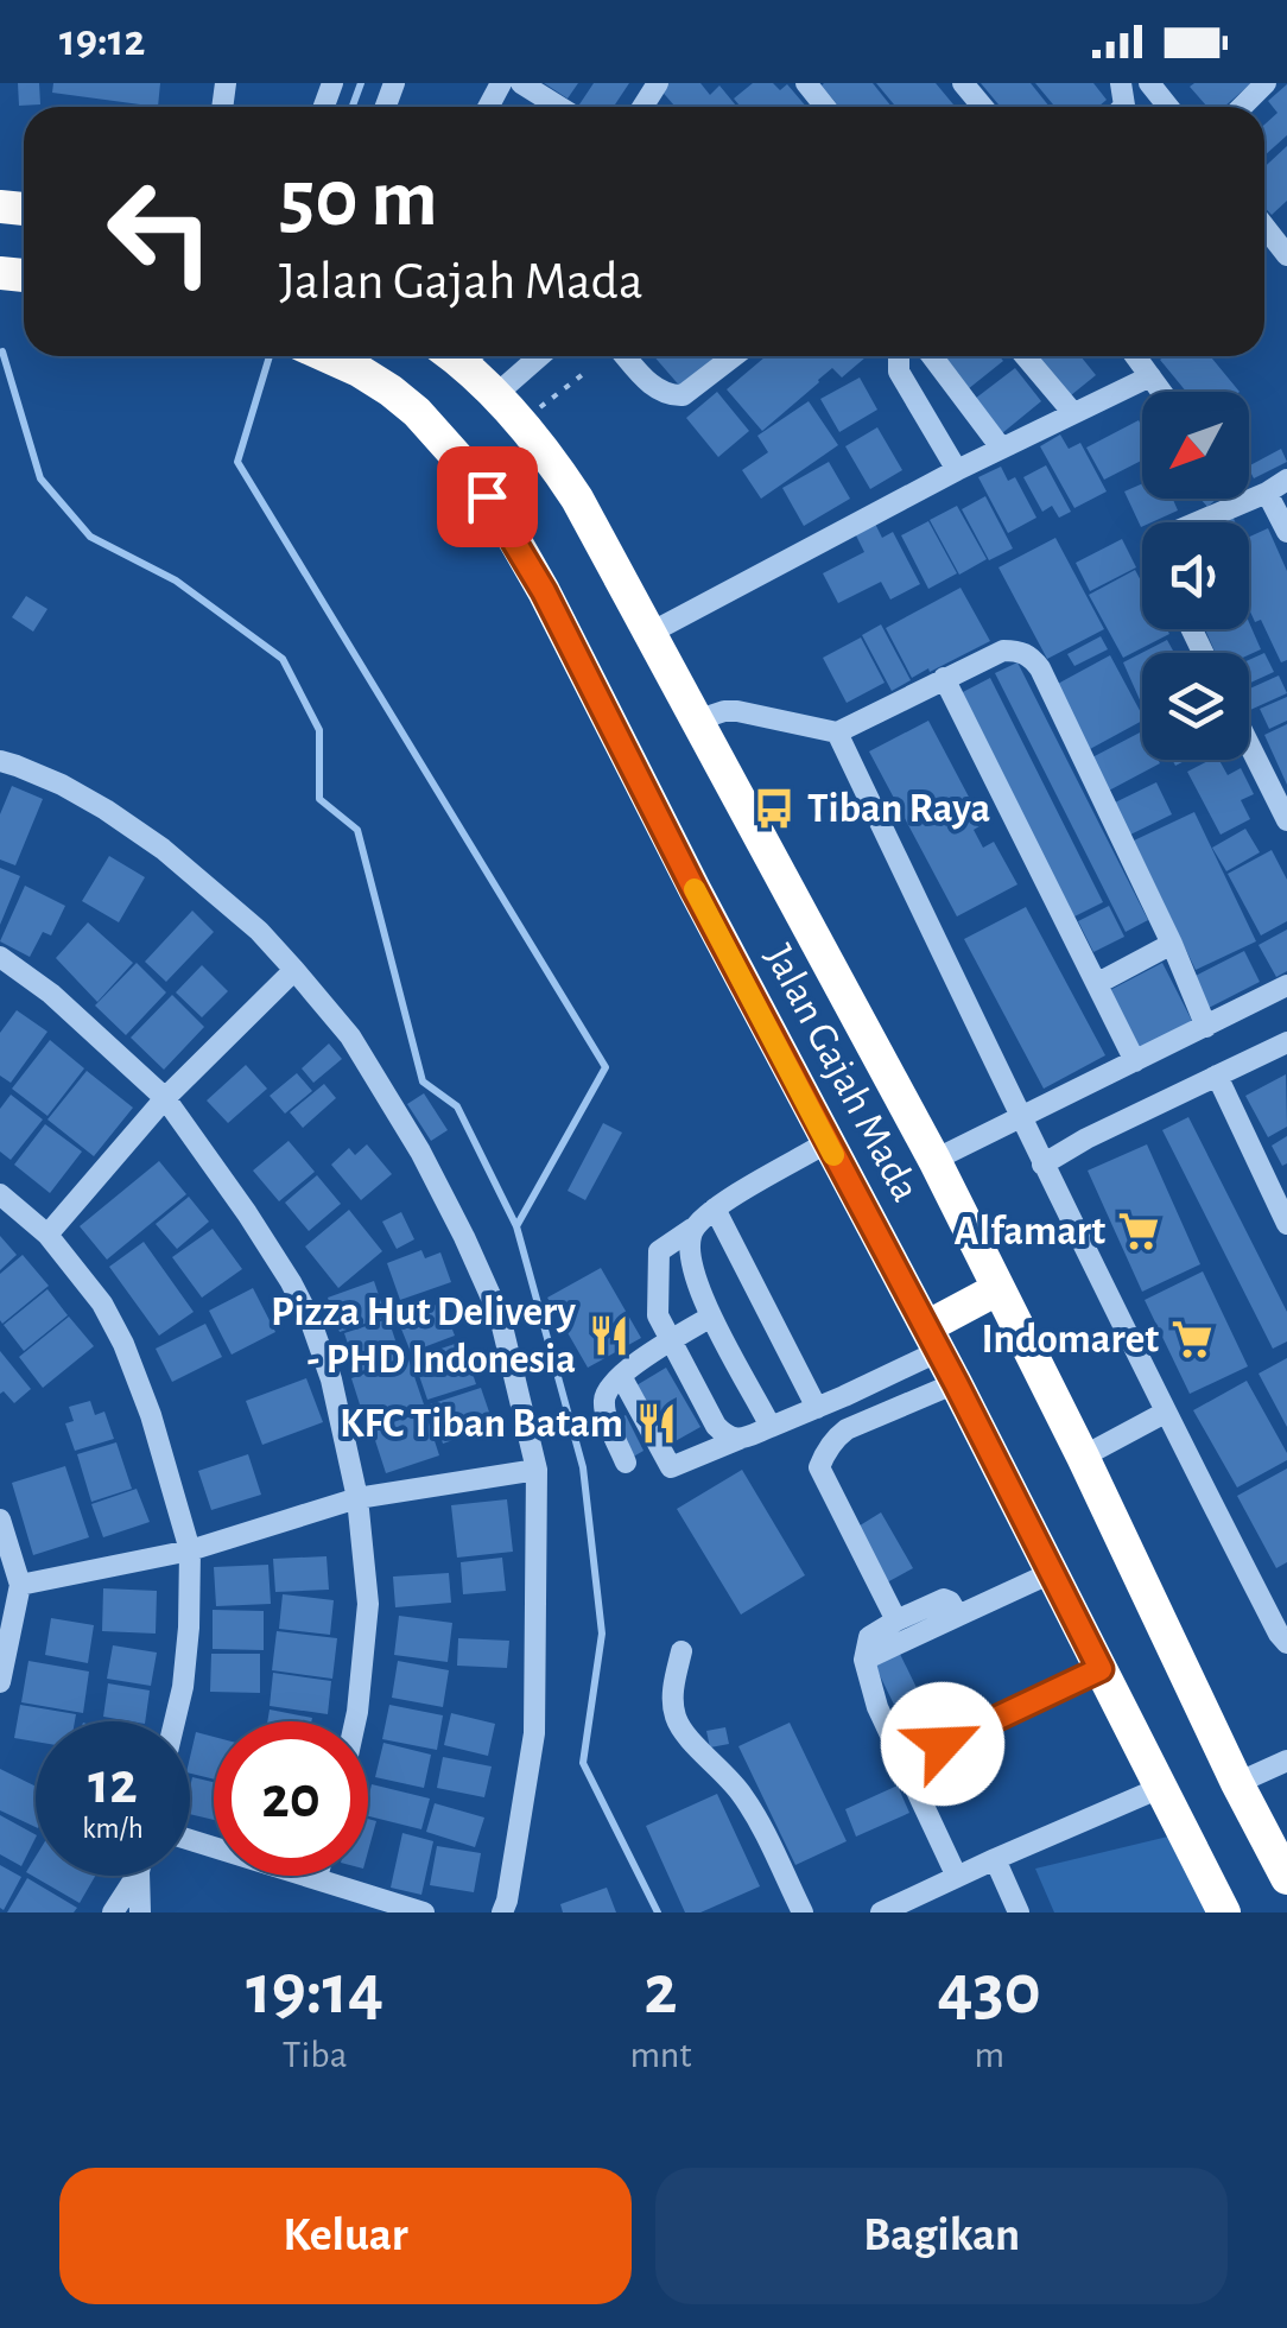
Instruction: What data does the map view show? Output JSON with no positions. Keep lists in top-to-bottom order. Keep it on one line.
{"streets":{"highway":["Jalan Gajah Mada"]},"places":{"bus stop":["Tiban Raya"],"supermarket":["Alfamart","Indomaret"],"restaurant":["Pizza Hut Delivery - PHD Indonesia","KFC Tiban Batam"]},"north":"bottom left","page":{"status":"19:12","turn":["50 m","Jalan Gajah Mada"],"speed":"12 km/h","limit":"20","eta":["19:14","Tiba","2","mnt","430","m"],"buttons":["Keluar","Bagikan"]}}
